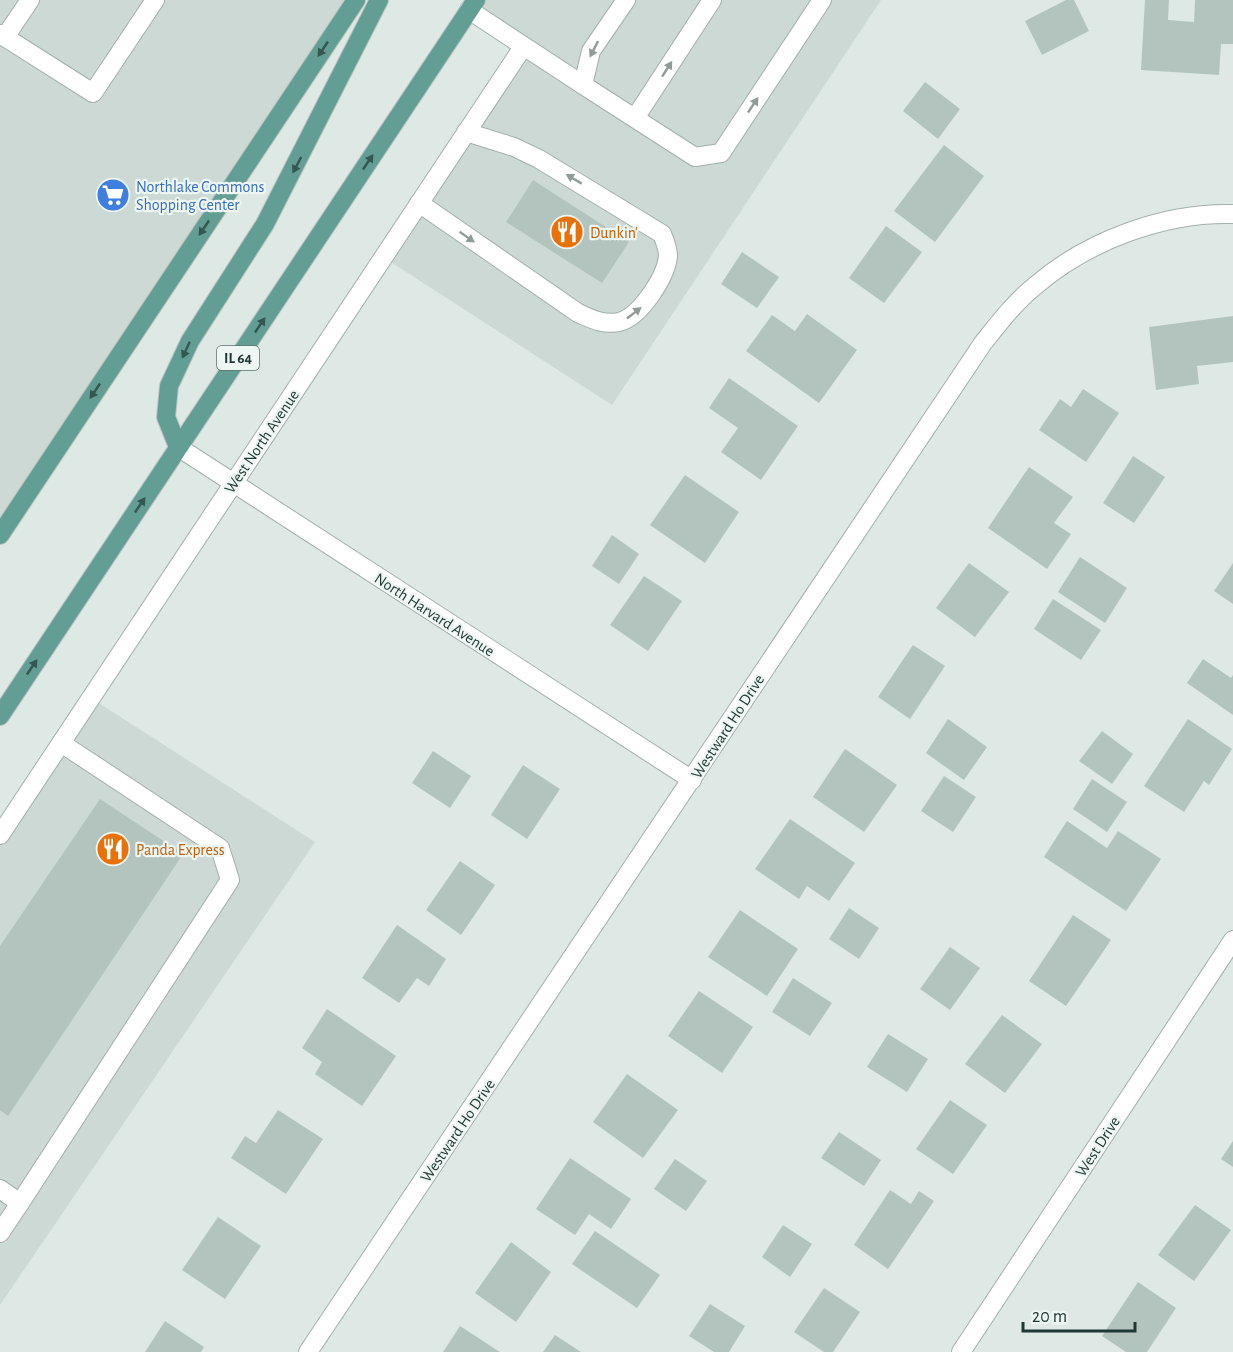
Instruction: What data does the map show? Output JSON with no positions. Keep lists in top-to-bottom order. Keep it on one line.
{"streets":{"main road":["IL 64"],"street":["West North Avenue","North Harvard Avenue","Westward Ho Drive","West Drive"]},"crossings":[["IL 64","North Harvard Avenue"],["West North Avenue","North Harvard Avenue"],["North Harvard Avenue","Westward Ho Drive"]],"places":{"supermarket":["Northlake Commons Shopping Center"],"restaurant":["Dunkin'","Panda Express"]},"scale_bar":"20 m"}
